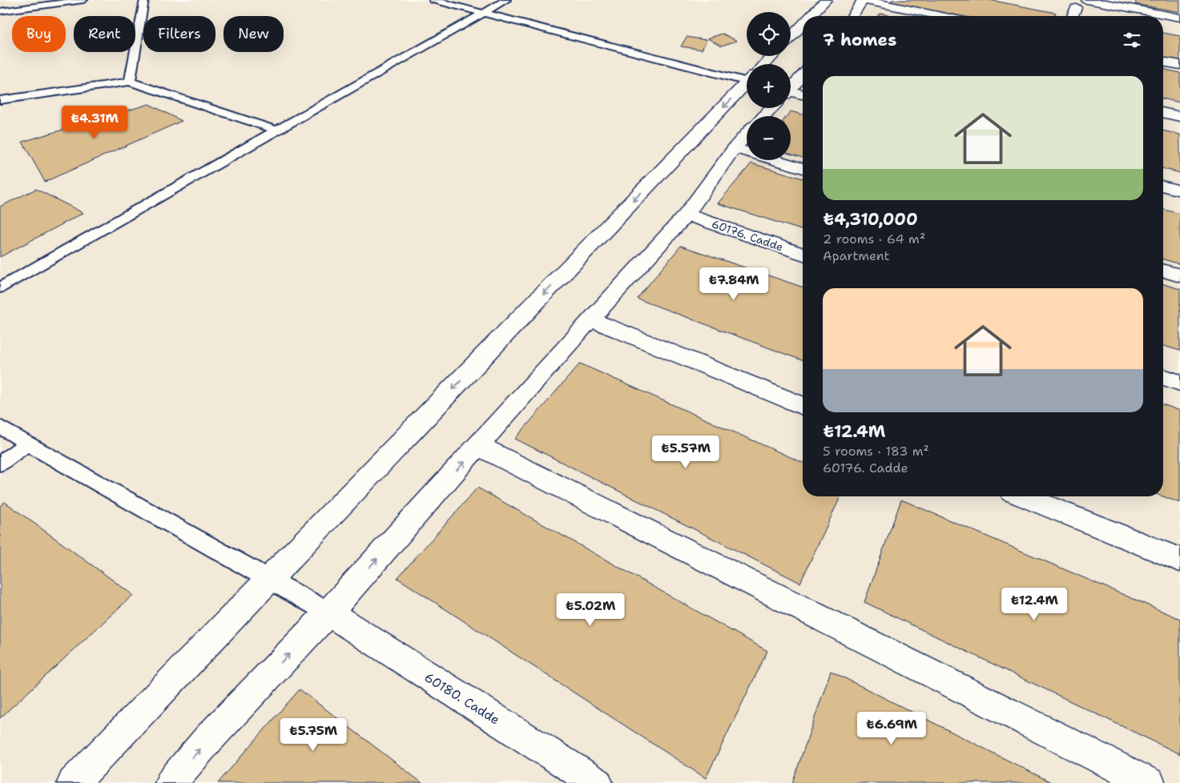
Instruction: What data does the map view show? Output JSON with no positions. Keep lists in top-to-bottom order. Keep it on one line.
{"streets":{"street":["60176. Cadde","60180. Cadde"]},"page":{"map_buttons":["+","−"],"chip":["Buy","Rent","Filters","New"],"heading":"7 homes","list":[{"name":"₺4,310,000","note":"2 rooms · 64 m² · Apartment"},{"name":"₺12.4M","note":"5 rooms · 183 m² · 60176. Cadde"}],"price":["₺4.31M","₺7.84M","₺5.57M","₺12.4M","₺5.02M","₺6.69M","₺5.75M"]}}
